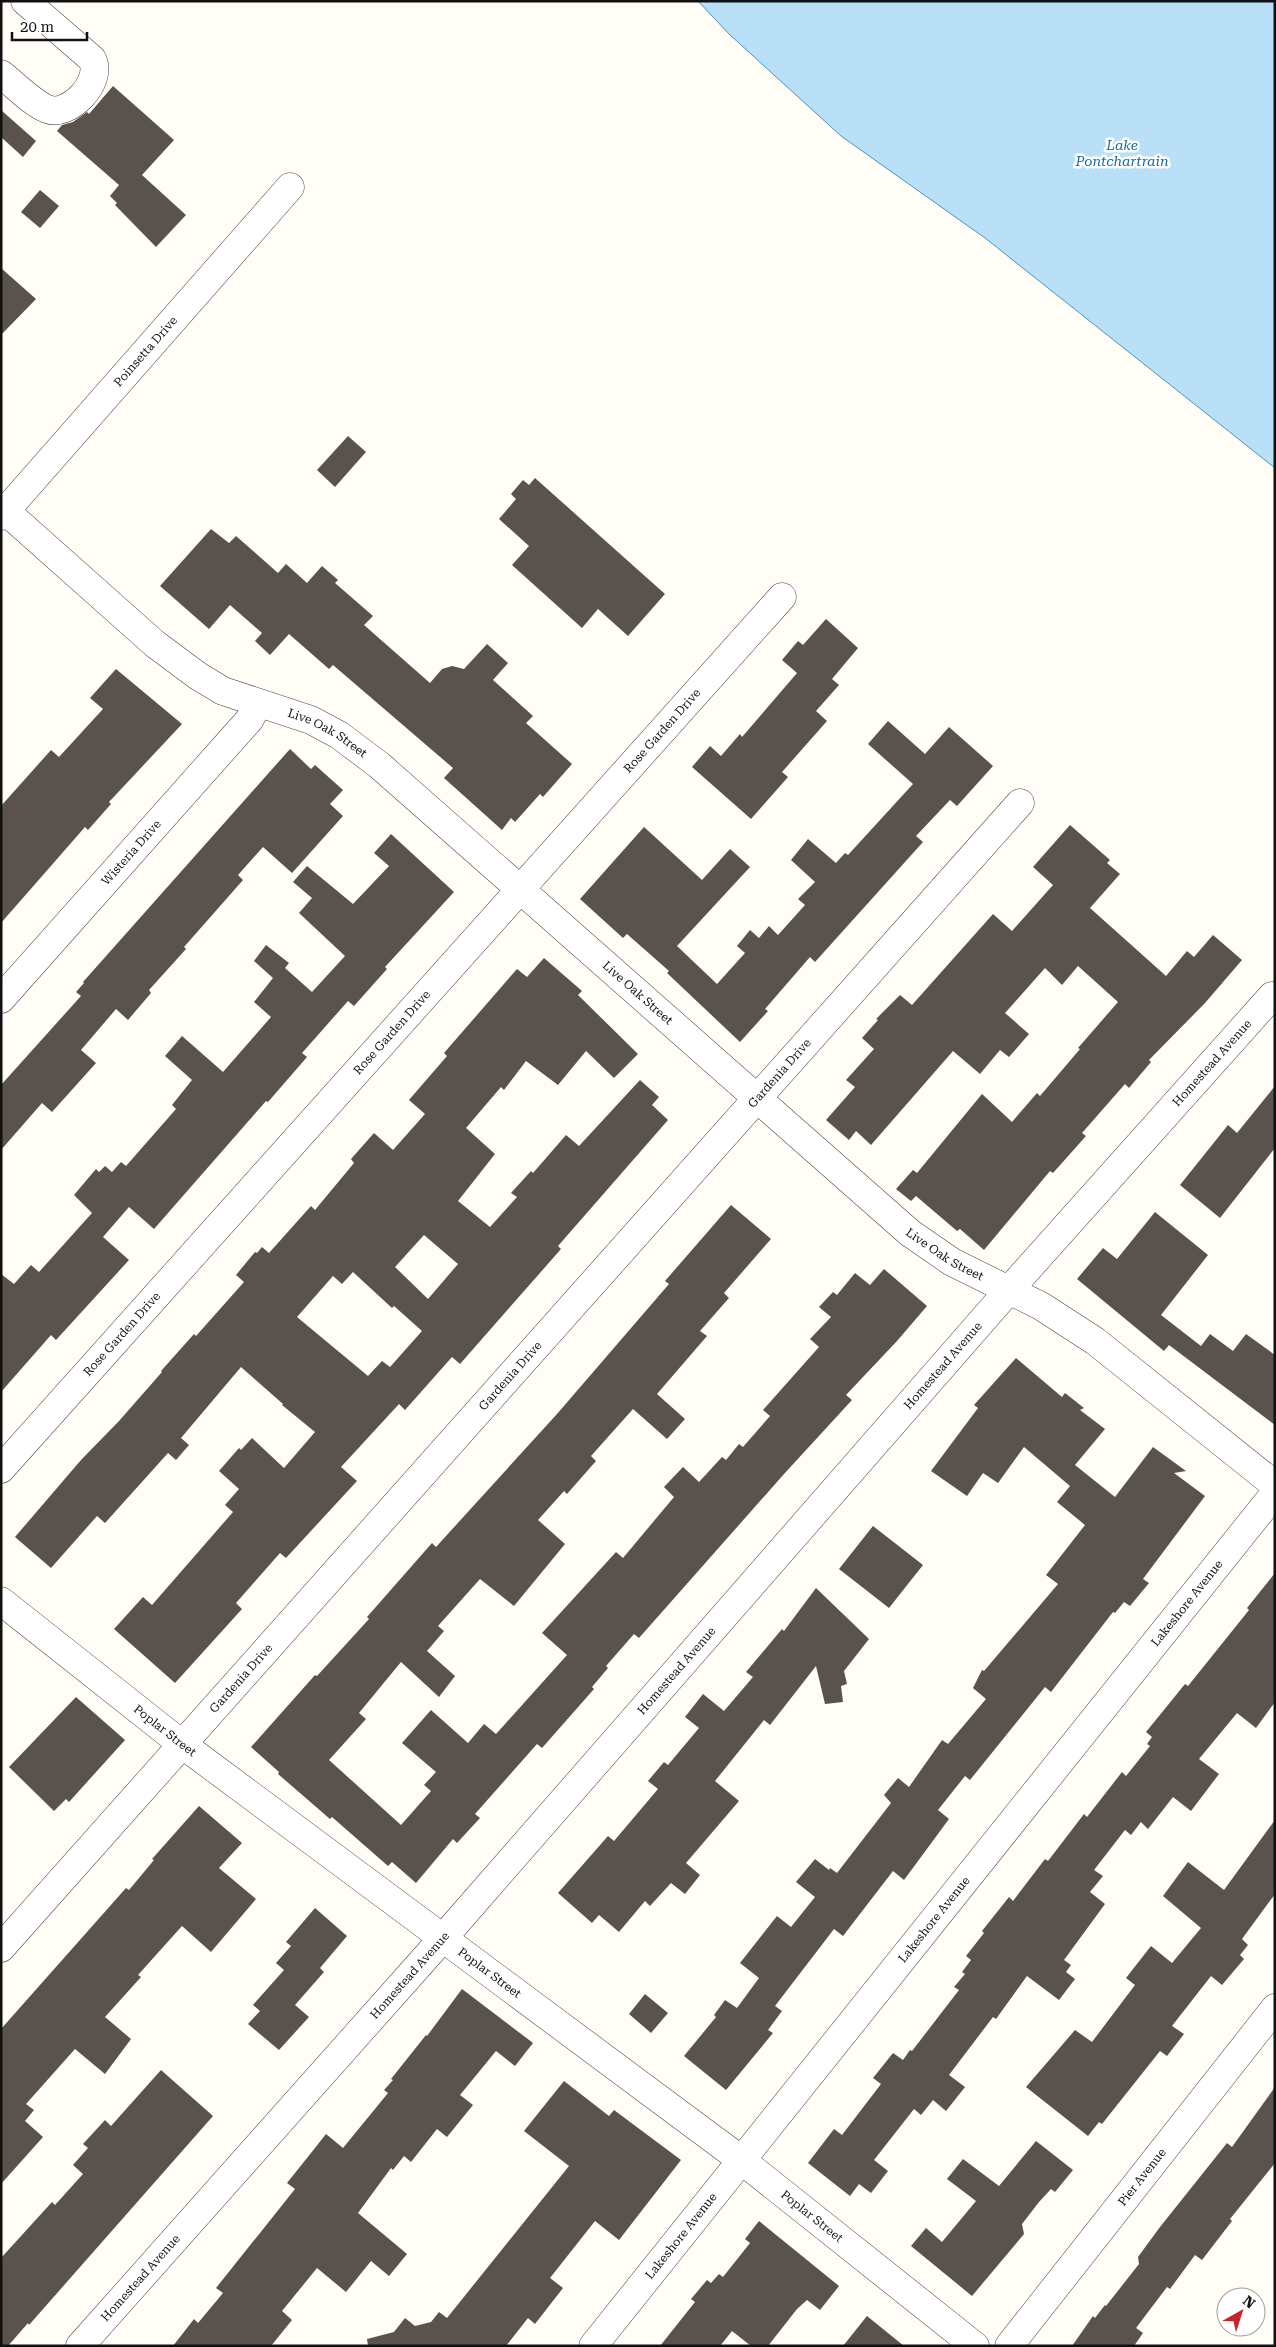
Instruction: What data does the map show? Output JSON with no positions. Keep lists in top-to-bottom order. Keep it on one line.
{"streets":{"street":["Poinsetta Drive","Rose Garden Drive","Live Oak Street","Wisteria Drive","Homestead Avenue","Gardenia Drive","Lakeshore Avenue","Poplar Street","Pier Avenue"]},"crossings":[["Poinsetta Drive","Live Oak Street"],["Rose Garden Drive","Live Oak Street"],["Live Oak Street","Wisteria Drive"],["Live Oak Street","Homestead Avenue"],["Live Oak Street","Gardenia Drive"],["Homestead Avenue","Poplar Street"],["Gardenia Drive","Poplar Street"],["Lakeshore Avenue","Poplar Street"]],"water":["Lake Pontchartrain"],"scale_bar":"20 m","north":"top right"}
